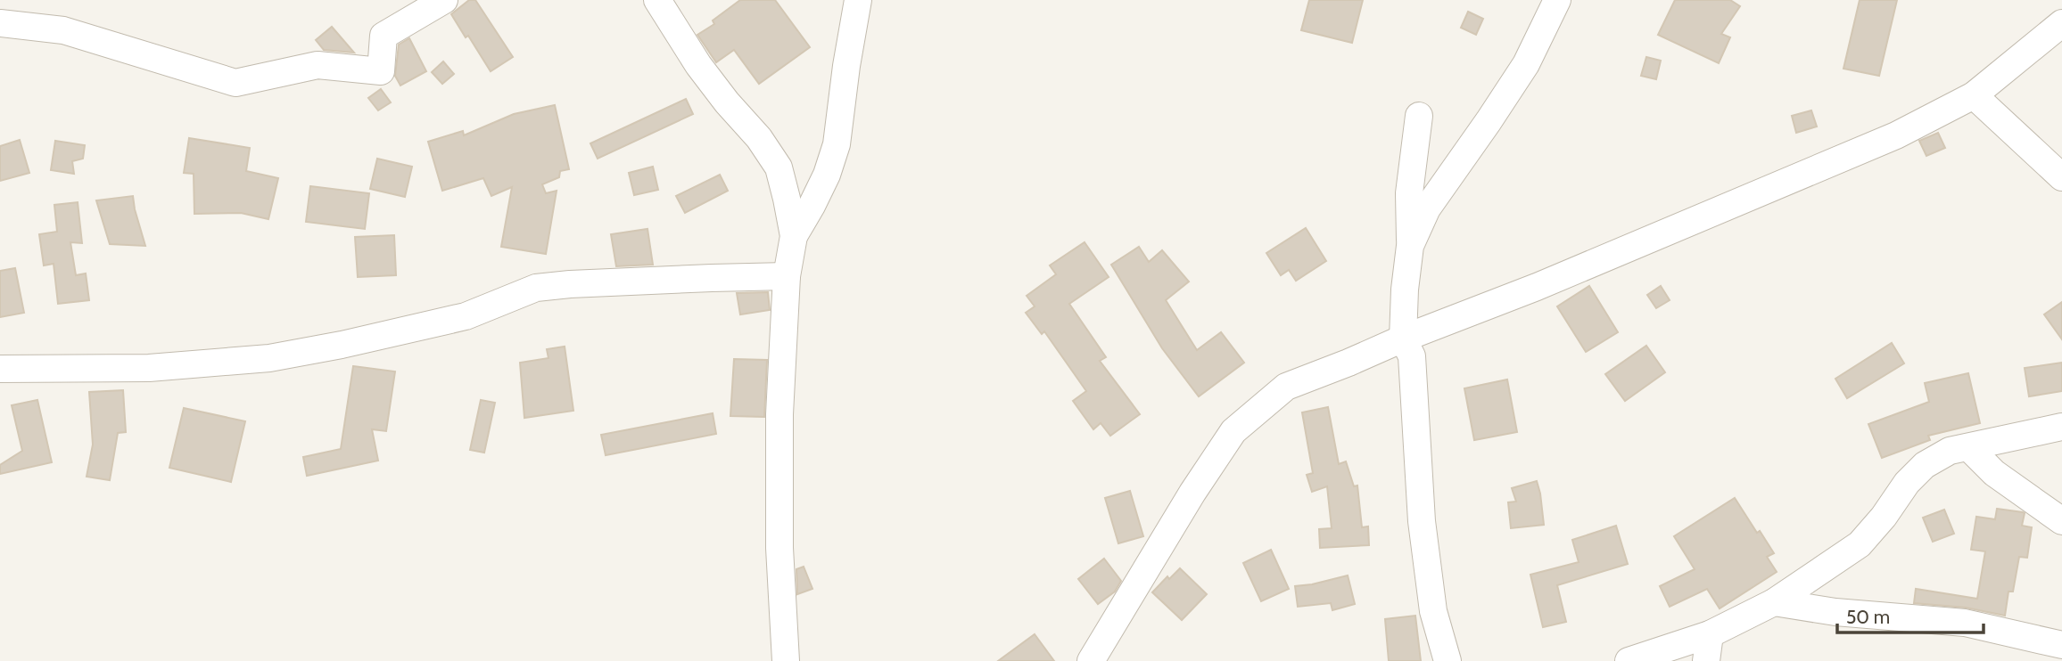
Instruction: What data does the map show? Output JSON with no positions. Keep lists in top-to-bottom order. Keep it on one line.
{"scale_bar":"50 m"}
